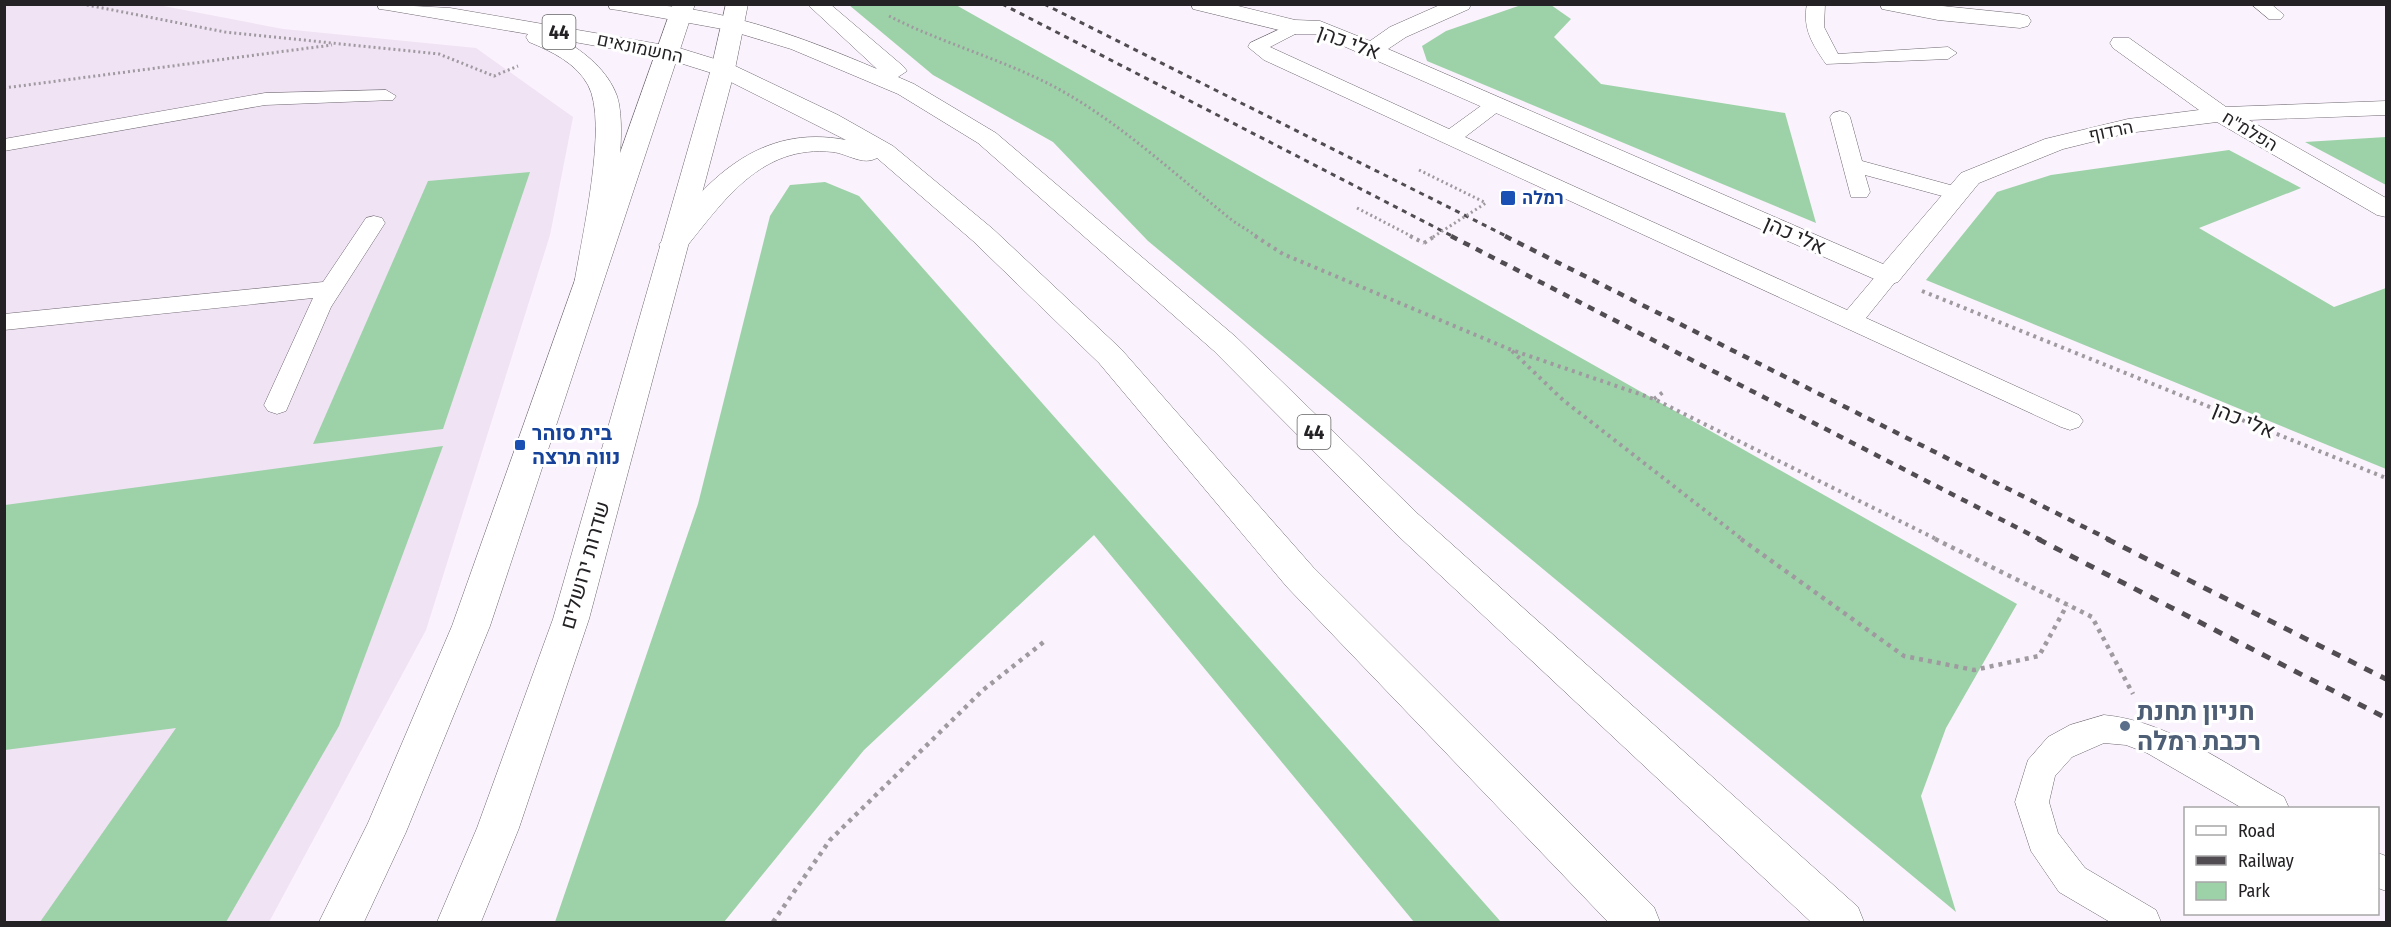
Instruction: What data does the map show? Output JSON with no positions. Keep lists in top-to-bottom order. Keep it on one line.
{"streets":{"main road":["44","אלי כהן","החשמונאים","הרדוף","הפלמ\"ח","שדרות ירושלים"]},"crossings":[["44","החשמונאים"],["44","שדרות ירושלים"],["אלי כהן","הרדוף"],["החשמונאים","שדרות ירושלים"],["הרדוף","הפלמ\"ח"]],"places":{"transit":["רמלה","בית סוהר נווה תרצה"],"other":["חניון תחנת רכבת רמלה"]},"legend":["Road","Railway","Park"]}
